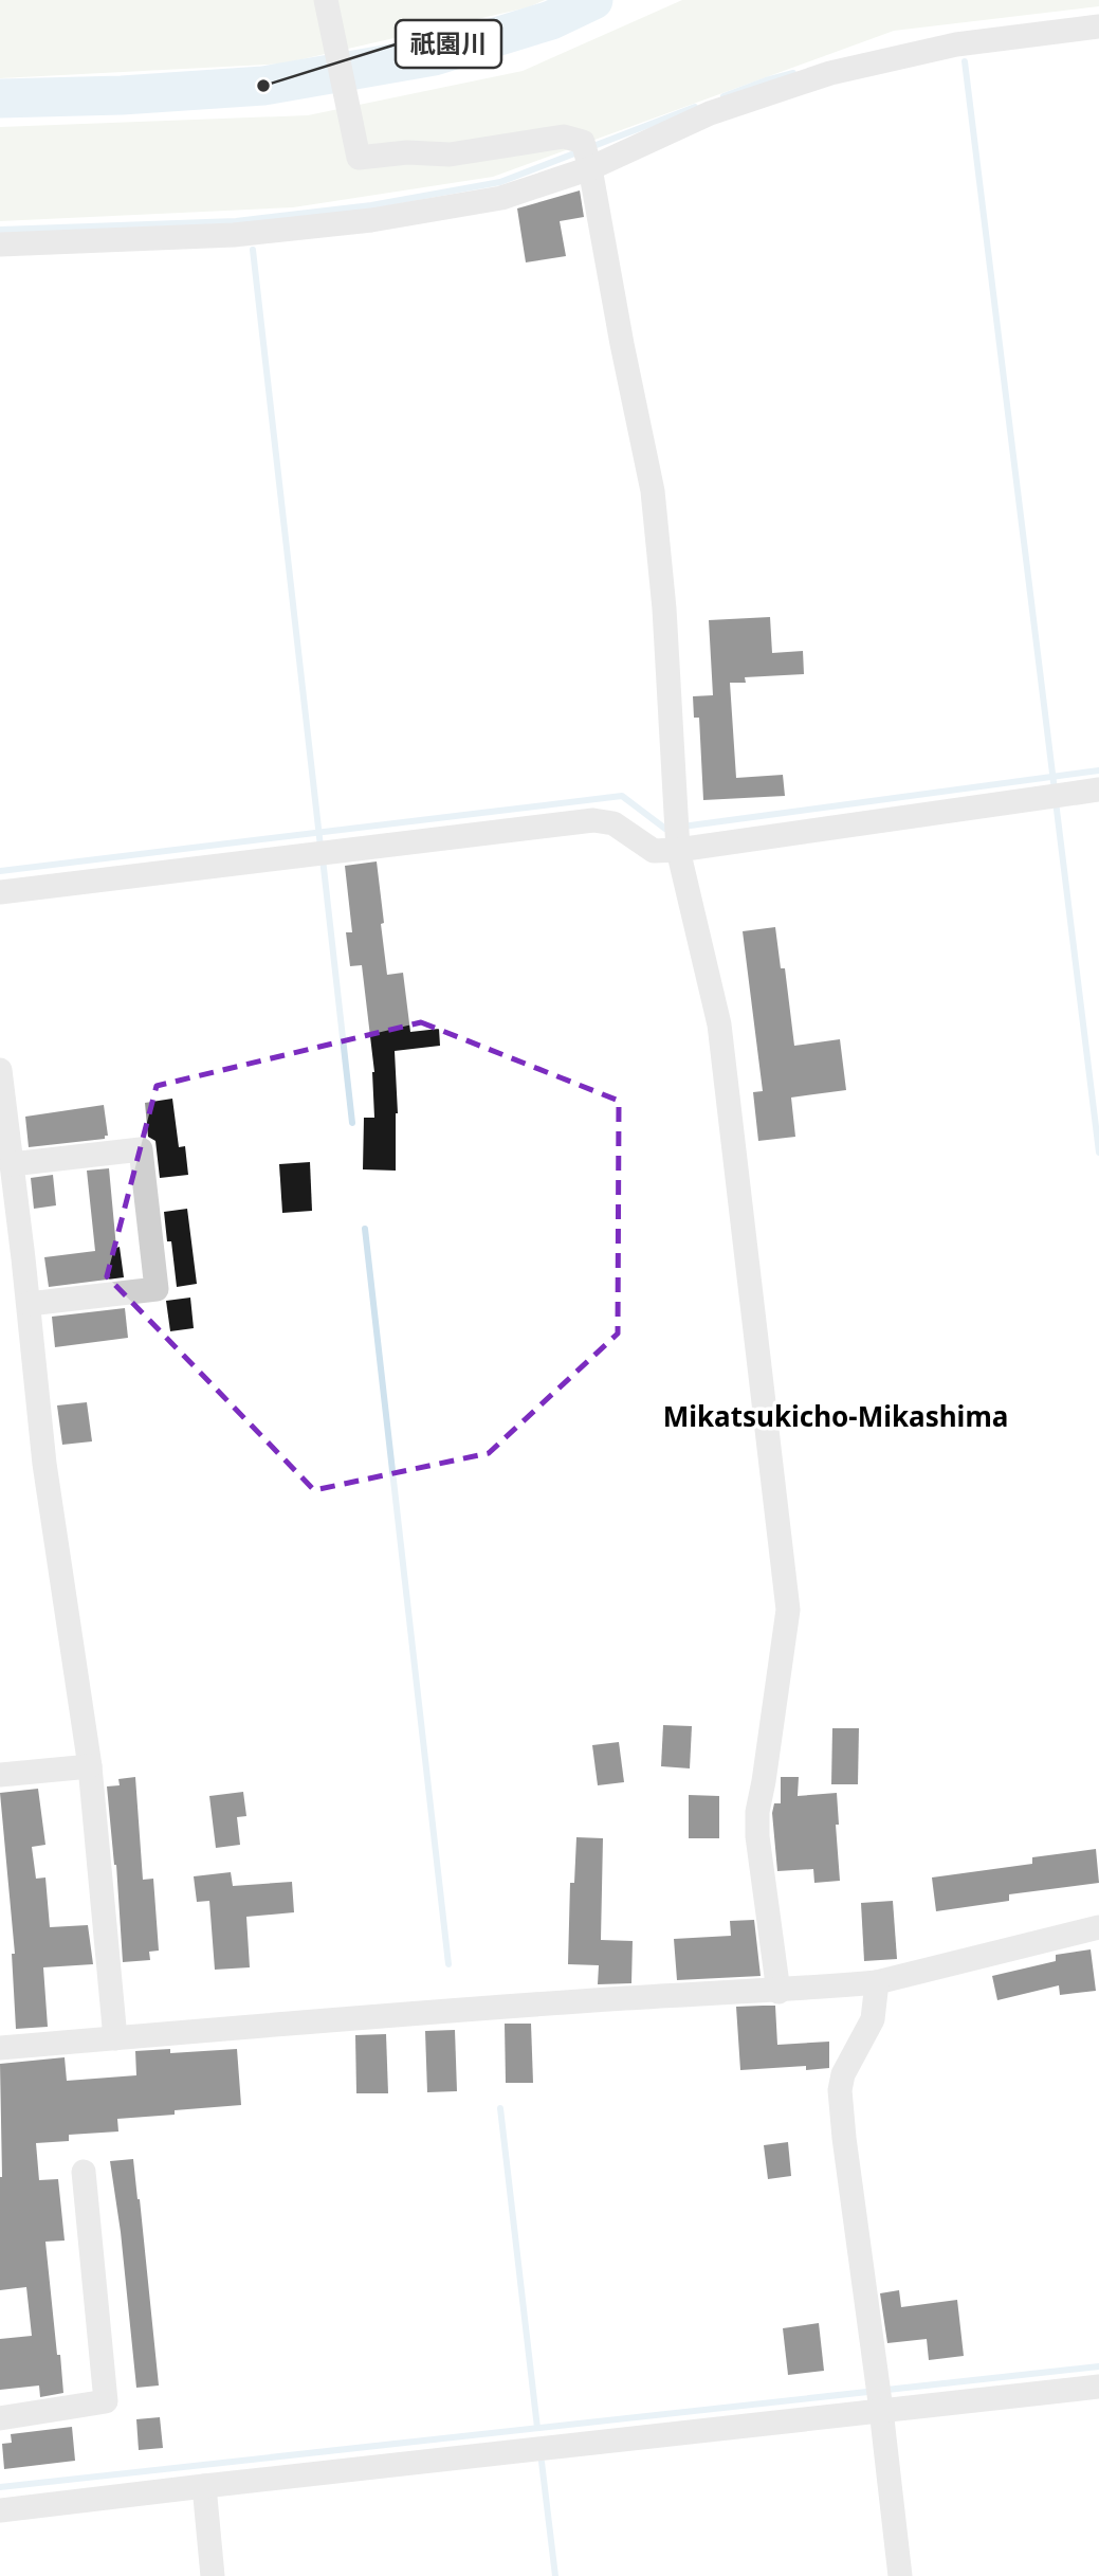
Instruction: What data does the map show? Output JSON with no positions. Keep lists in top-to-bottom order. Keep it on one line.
{"districts":["Mikatsukicho-Mikashima"],"places":["祇園川"]}
